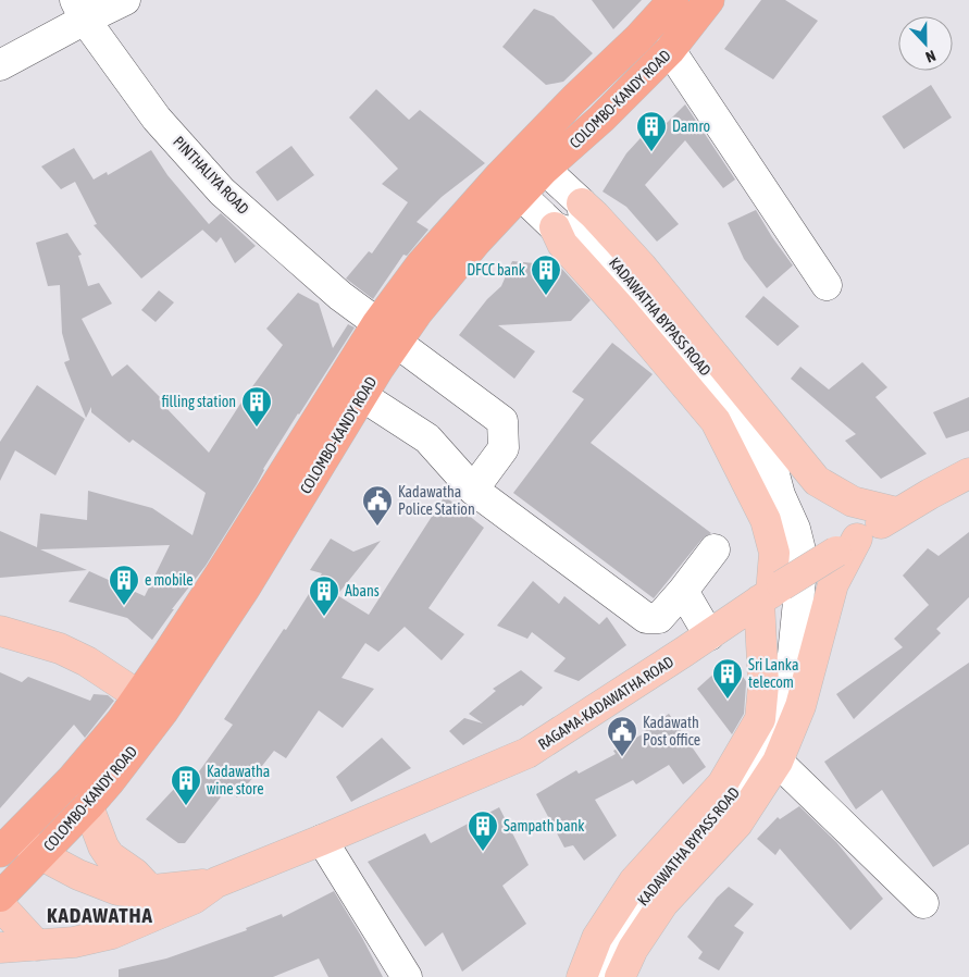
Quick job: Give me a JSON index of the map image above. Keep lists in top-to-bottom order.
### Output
{
  "streets": {
    "highway": ["COLOMBO-KANDY ROAD"],
    "main road": ["RAGAMA-KADAWATHA ROAD"],
    "street": ["PINTHALIYA ROAD", "KADAWATHA BYPASS ROAD"]
  },
  "crossings": [
    ["COLOMBO-KANDY ROAD", "PINTHALIYA ROAD"],
    ["COLOMBO-KANDY ROAD", "KADAWATHA BYPASS ROAD"]
  ],
  "districts": ["KADAWATHA"],
  "places": {
    "building": [
      "Damro",
      "DFCC bank",
      "filling station",
      "e mobile",
      "Abans",
      "Sri Lanka telecom",
      "Kadawatha wine store",
      "Sampath bank"
    ],
    "public building": ["Kadawatha Police Station", "Kadawath Post office"]
  },
  "north": "bottom"
}
